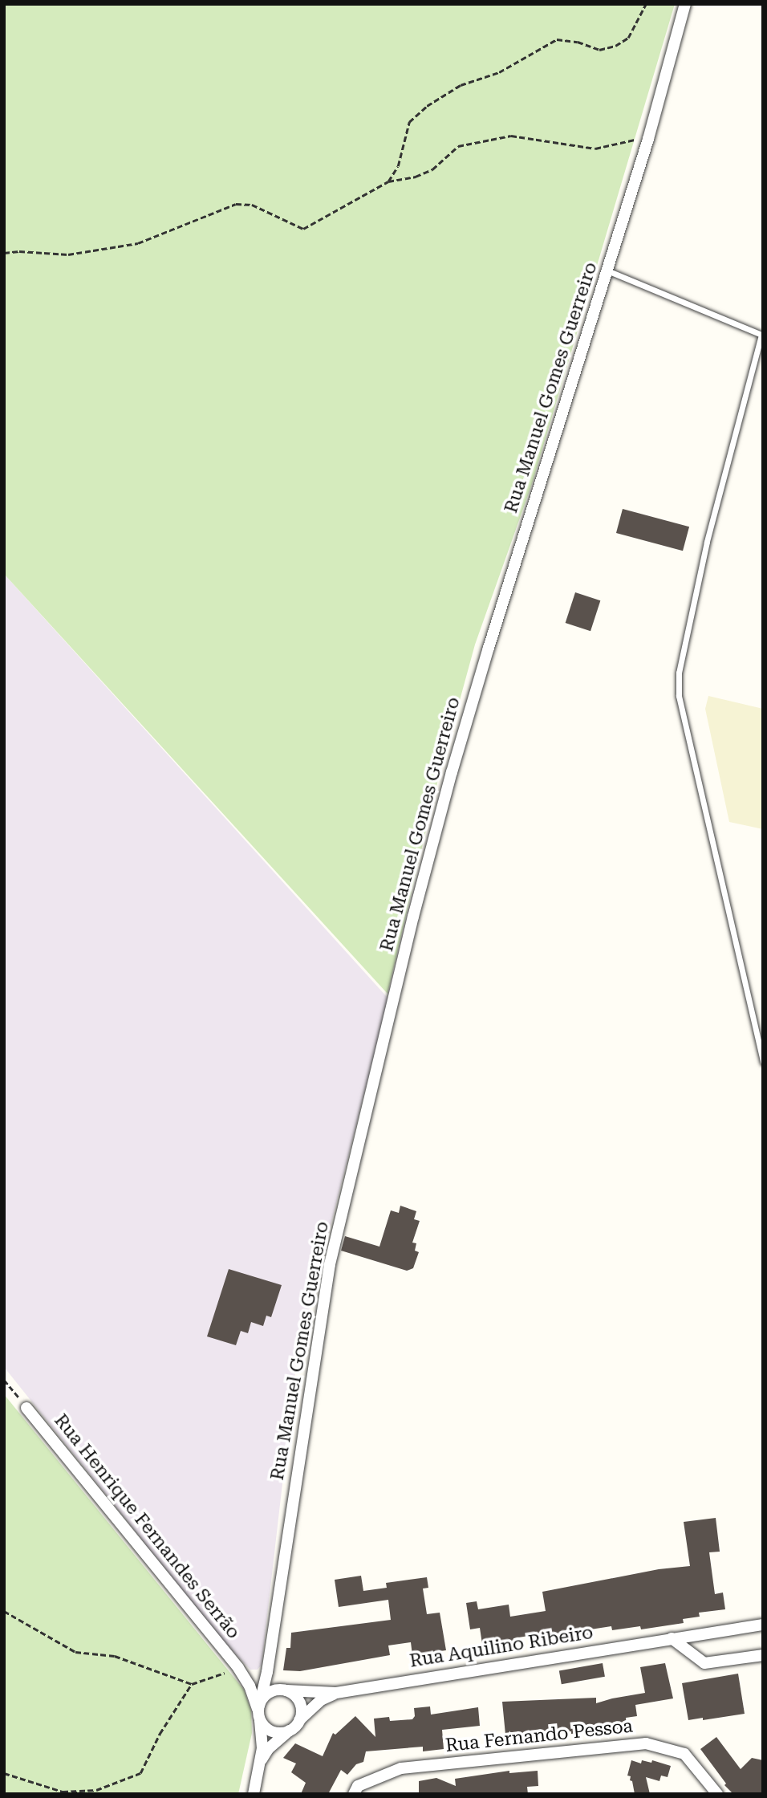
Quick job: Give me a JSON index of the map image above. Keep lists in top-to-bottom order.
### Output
{
  "streets": {
    "street": [
      "Rua Manuel Gomes Guerreiro",
      "Rua Henrique Fernandes Serrão",
      "Rua Aquilino Ribeiro",
      "Rua Fernando Pessoa"
    ]
  }
}
